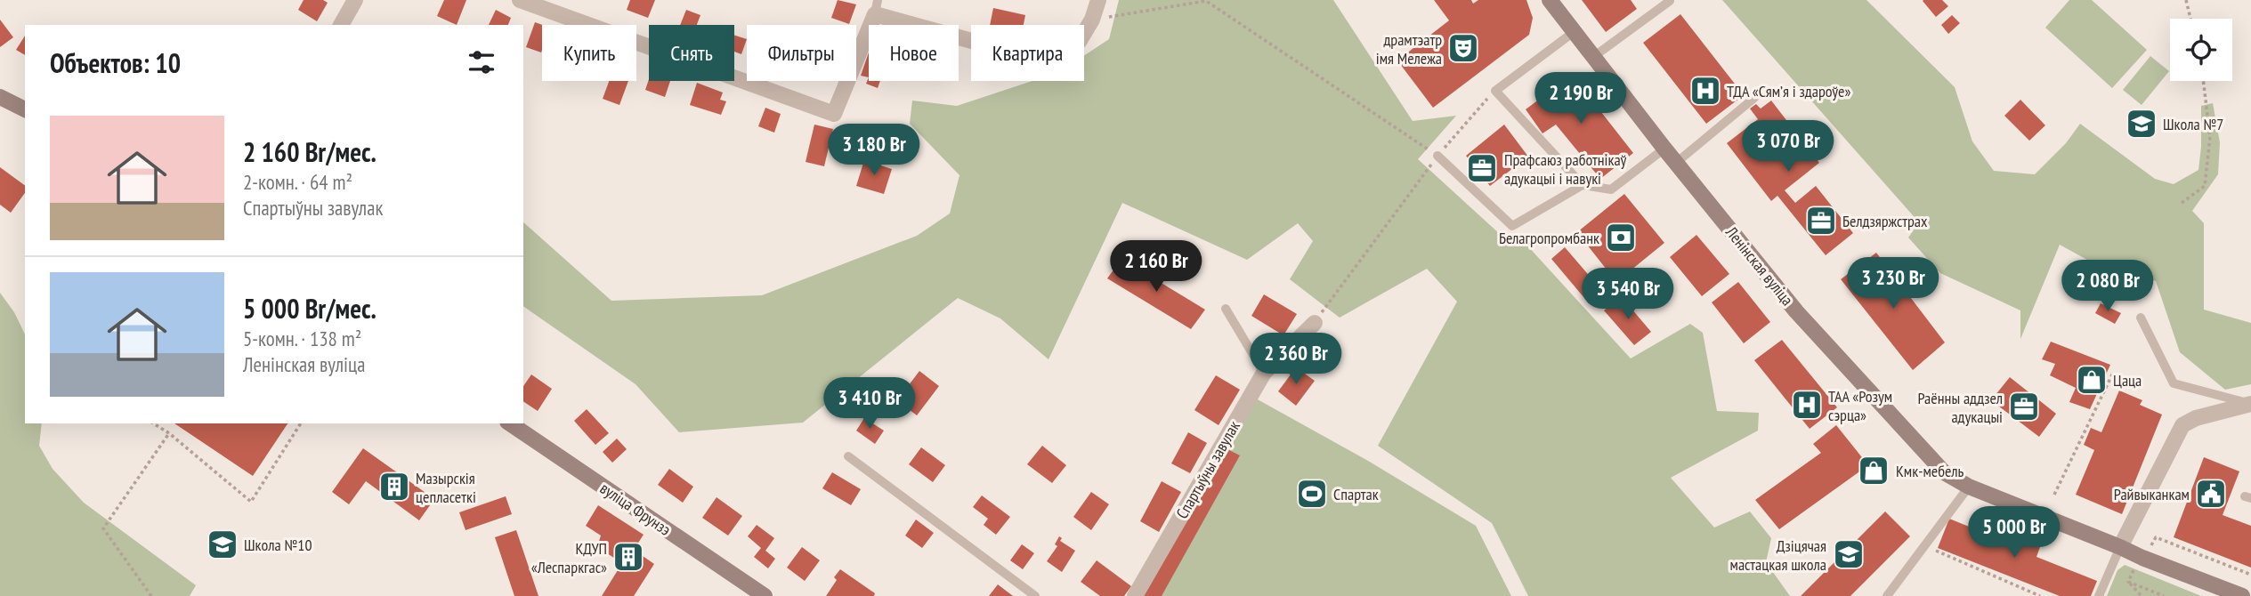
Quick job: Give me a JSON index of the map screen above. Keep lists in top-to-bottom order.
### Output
{
  "streets": {
    "main road": ["Ленінская вуліца", "вуліца Фрунзэ"],
    "street": ["Спартыўны завулак"]
  },
  "places": {
    "theatre": ["драмтэатр імя Мележа"],
    "hospital": ["ТДА «Сямʼя і здароўе»", "ТАА «Розум сэрца»"],
    "school or university": ["Школа №7", "Школа №10", "Дзіцячая мастацкая школа"],
    "office": ["Прафсаюз работнікаў адукацыі і навукі", "Белдзяржстрах", "Раённы аддзел адукацыі"],
    "bank": ["Белагропромбанк"],
    "shop": ["Цаца", "Кмк-мебель"],
    "building": ["Мазырскія цепласеткі", "КДУП «Леспаркгас»"],
    "sports": ["Спартак"],
    "public building": ["Райвыканкам"]
  },
  "page": {
    "chip": [
      "Купить",
      "Снять",
      "Фильтры",
      "Новое",
      "Квартира"
    ],
    "heading": "Объектов: 10",
    "price": [
      "2 190 Br",
      "3 070 Br",
      "3 180 Br",
      "2 160 Br",
      "3 230 Br",
      "2 080 Br",
      "3 540 Br",
      "2 360 Br",
      "3 410 Br",
      "5 000 Br"
    ],
    "list": [
      {
        "name": "2 160 Br/мес.",
        "note": "2-комн. · 64 m² · Спартыўны завулак"
      },
      {
        "name": "5 000 Br/мес.",
        "note": "5-комн. · 138 m² · Ленінская вуліца"
      }
    ]
  }
}
